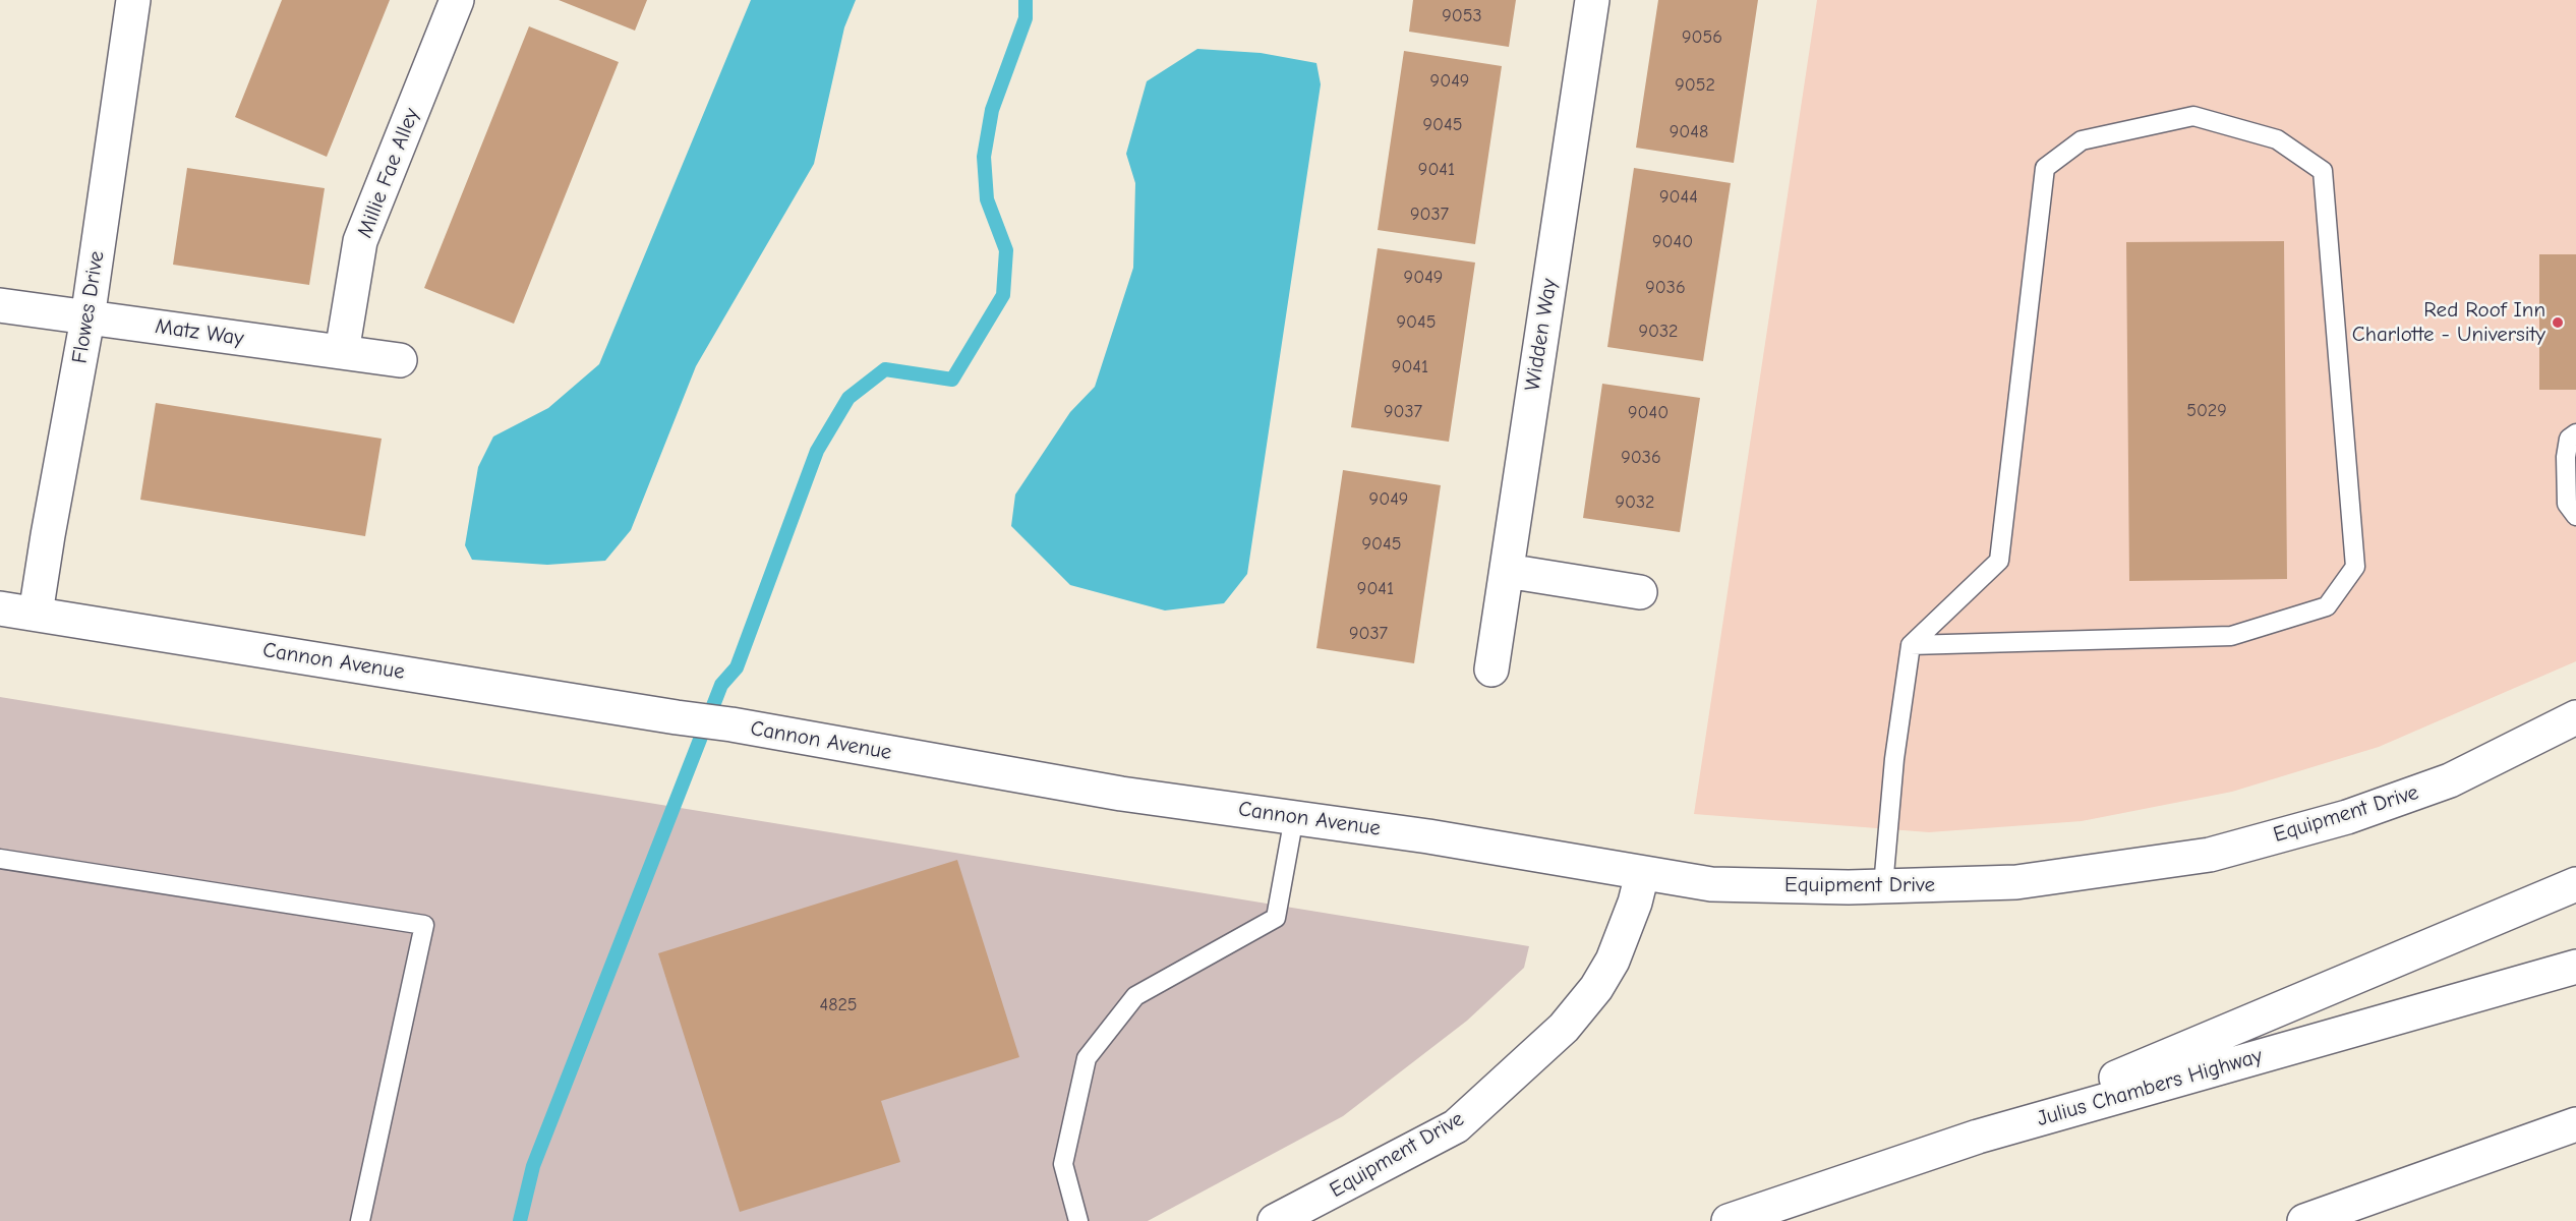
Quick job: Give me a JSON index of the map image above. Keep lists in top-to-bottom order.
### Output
{
  "streets": {
    "main road": [
      "Millie Fae Alley",
      "Flowes Drive",
      "Matz Way",
      "Widden Way",
      "Cannon Avenue",
      "Equipment Drive",
      "Julius Chambers Highway"
    ]
  },
  "crossings": [
    ["Millie Fae Alley", "Matz Way"],
    ["Flowes Drive", "Matz Way"],
    ["Flowes Drive", "Cannon Avenue"],
    ["Cannon Avenue", "Equipment Drive"]
  ],
  "places": ["Red Roof Inn Charlotte - University"],
  "house_numbers": [
    "9053",
    "9056",
    "9049",
    "9052",
    "9045",
    "9048",
    "9041",
    "9044",
    "9037",
    "9040",
    "9049",
    "9036",
    "9045",
    "9032",
    "9041",
    "5029",
    "9037",
    "9040",
    "9036",
    "9049",
    "9032",
    "9045",
    "9041",
    "9037",
    "4825"
  ]
}
